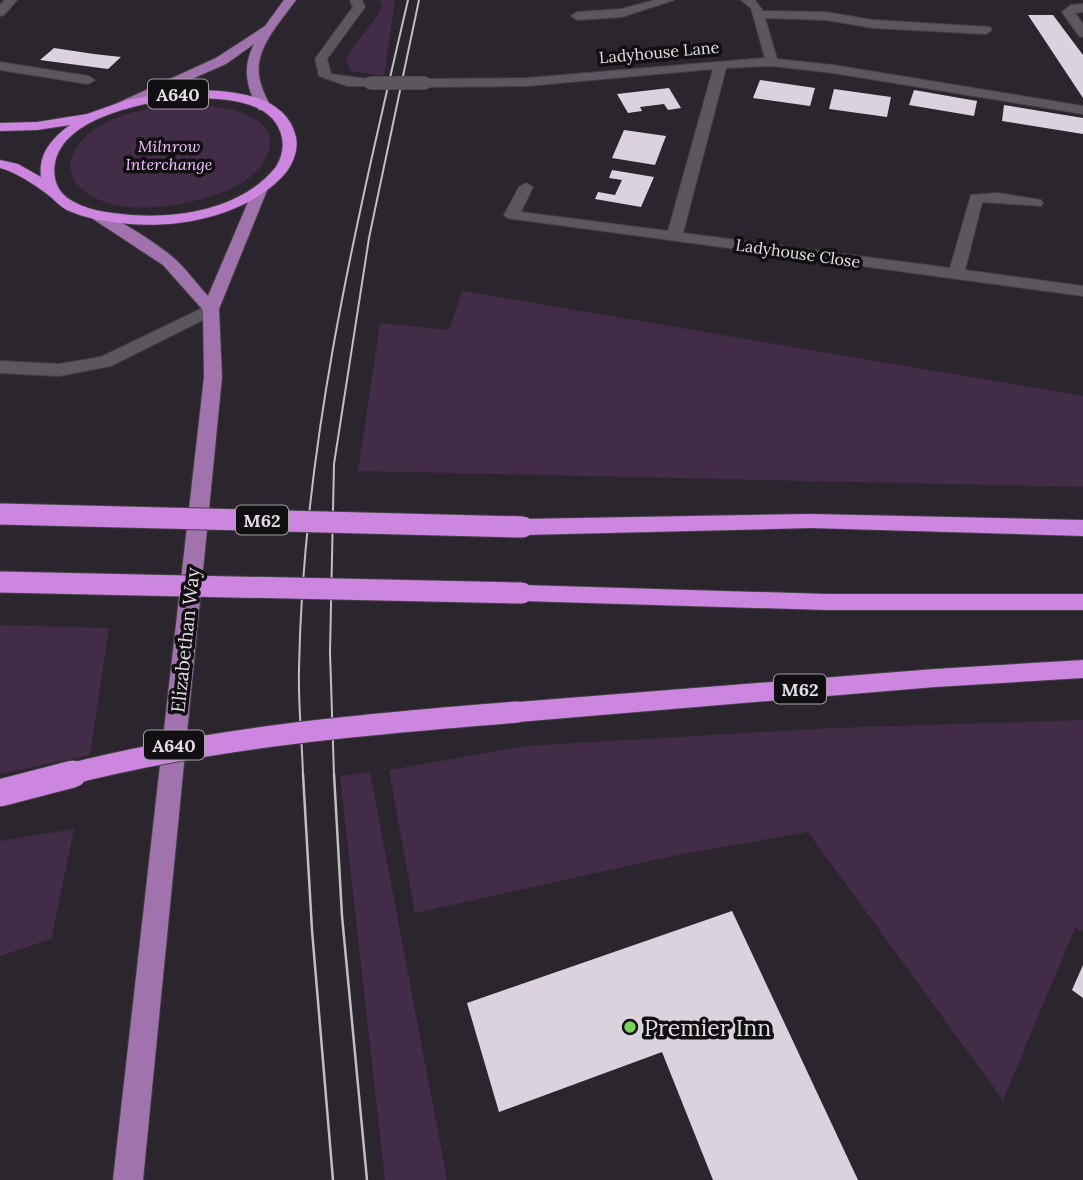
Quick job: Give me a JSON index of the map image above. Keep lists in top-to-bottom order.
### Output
{
  "streets": {
    "highway": ["A640", "M62"],
    "main road": ["Elizabethan Way"],
    "street": ["Ladyhouse Lane", "Ladyhouse Close"]
  },
  "crossings": [
    ["A640", "Elizabethan Way"]
  ],
  "parks": ["Milnrow Interchange"],
  "places": ["Premier Inn"]
}
